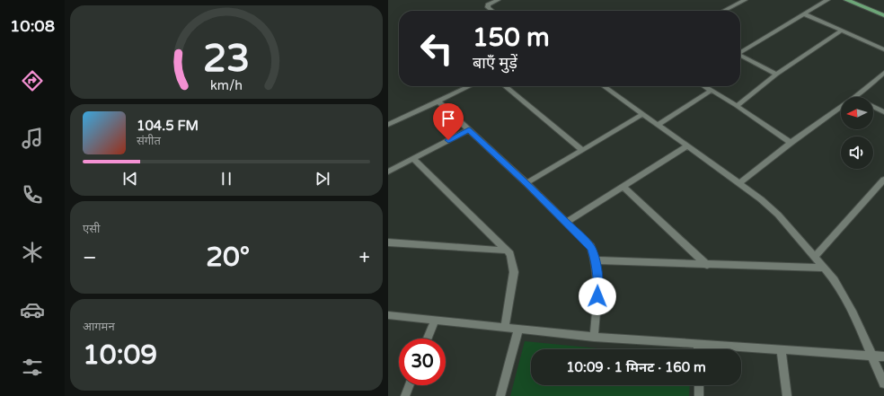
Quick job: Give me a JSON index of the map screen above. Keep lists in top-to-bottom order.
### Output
{
  "north": "left",
  "page": {
    "tabs": "10:08",
    "turn": ["150 m", "बाएँ मुड़ें"],
    "song": ["104.5 FM", "संगीत"],
    "tile": [
      "एसी",
      ["आगमन", "10:09"]
    ],
    "heat": ["−", "20°", "+"],
    "limit": "30",
    "trip": "10:09 · 1 मिनट · 160 m",
    "gauge": ["23", "km/h"]
  }
}
